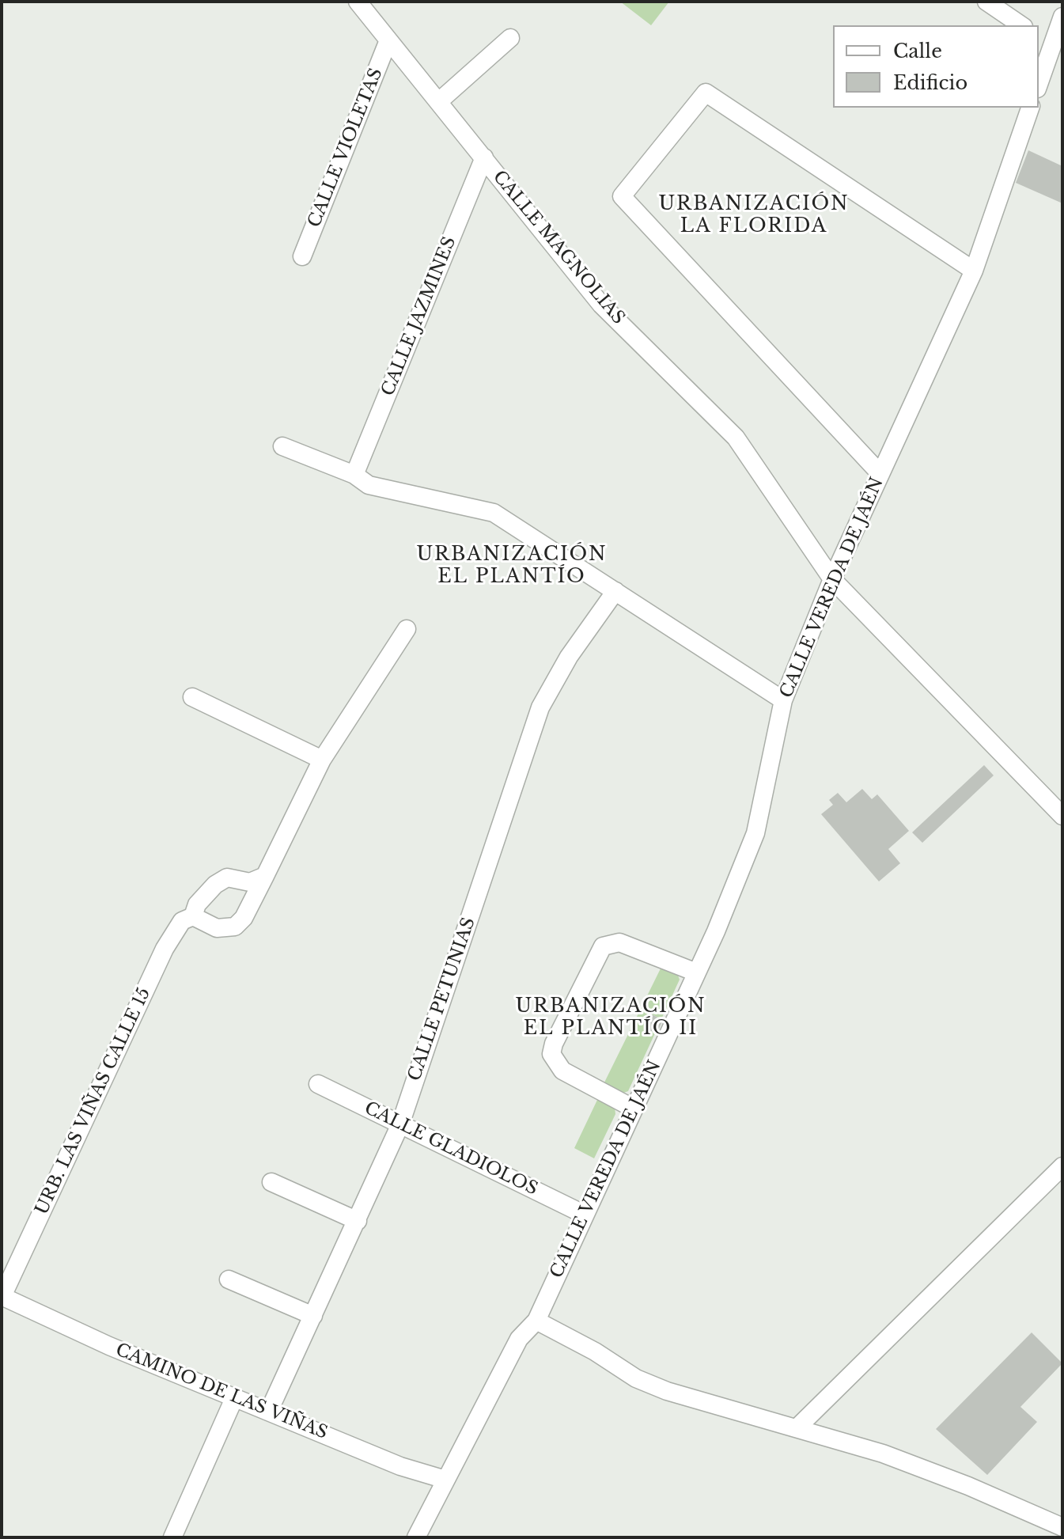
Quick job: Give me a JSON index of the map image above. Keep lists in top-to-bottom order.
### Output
{
  "streets": {
    "street": [
      "CALLE VIOLETAS",
      "CALLE MAGNOLIAS",
      "CALLE JAZMINES",
      "CALLE VEREDA DE JAÉN",
      "CALLE PETUNIAS",
      "URB. LAS VIÑAS CALLE 15",
      "CALLE GLADIOLOS",
      "CAMINO DE LAS VIÑAS"
    ]
  },
  "crossings": [
    ["CALLE VIOLETAS", "CALLE MAGNOLIAS"],
    ["CALLE MAGNOLIAS", "CALLE JAZMINES"],
    ["CALLE MAGNOLIAS", "CALLE VEREDA DE JAÉN"],
    ["CALLE VEREDA DE JAÉN", "CALLE GLADIOLOS"],
    ["CALLE VEREDA DE JAÉN", "CAMINO DE LAS VIÑAS"],
    ["CALLE PETUNIAS", "CALLE GLADIOLOS"],
    ["CALLE PETUNIAS", "CAMINO DE LAS VIÑAS"],
    ["URB. LAS VIÑAS CALLE 15", "CAMINO DE LAS VIÑAS"]
  ],
  "districts": ["URBANIZACIÓN LA FLORIDA", "URBANIZACIÓN EL PLANTÍO", "URBANIZACIÓN EL PLANTÍO II"],
  "legend": ["Calle", "Edificio"]
}
